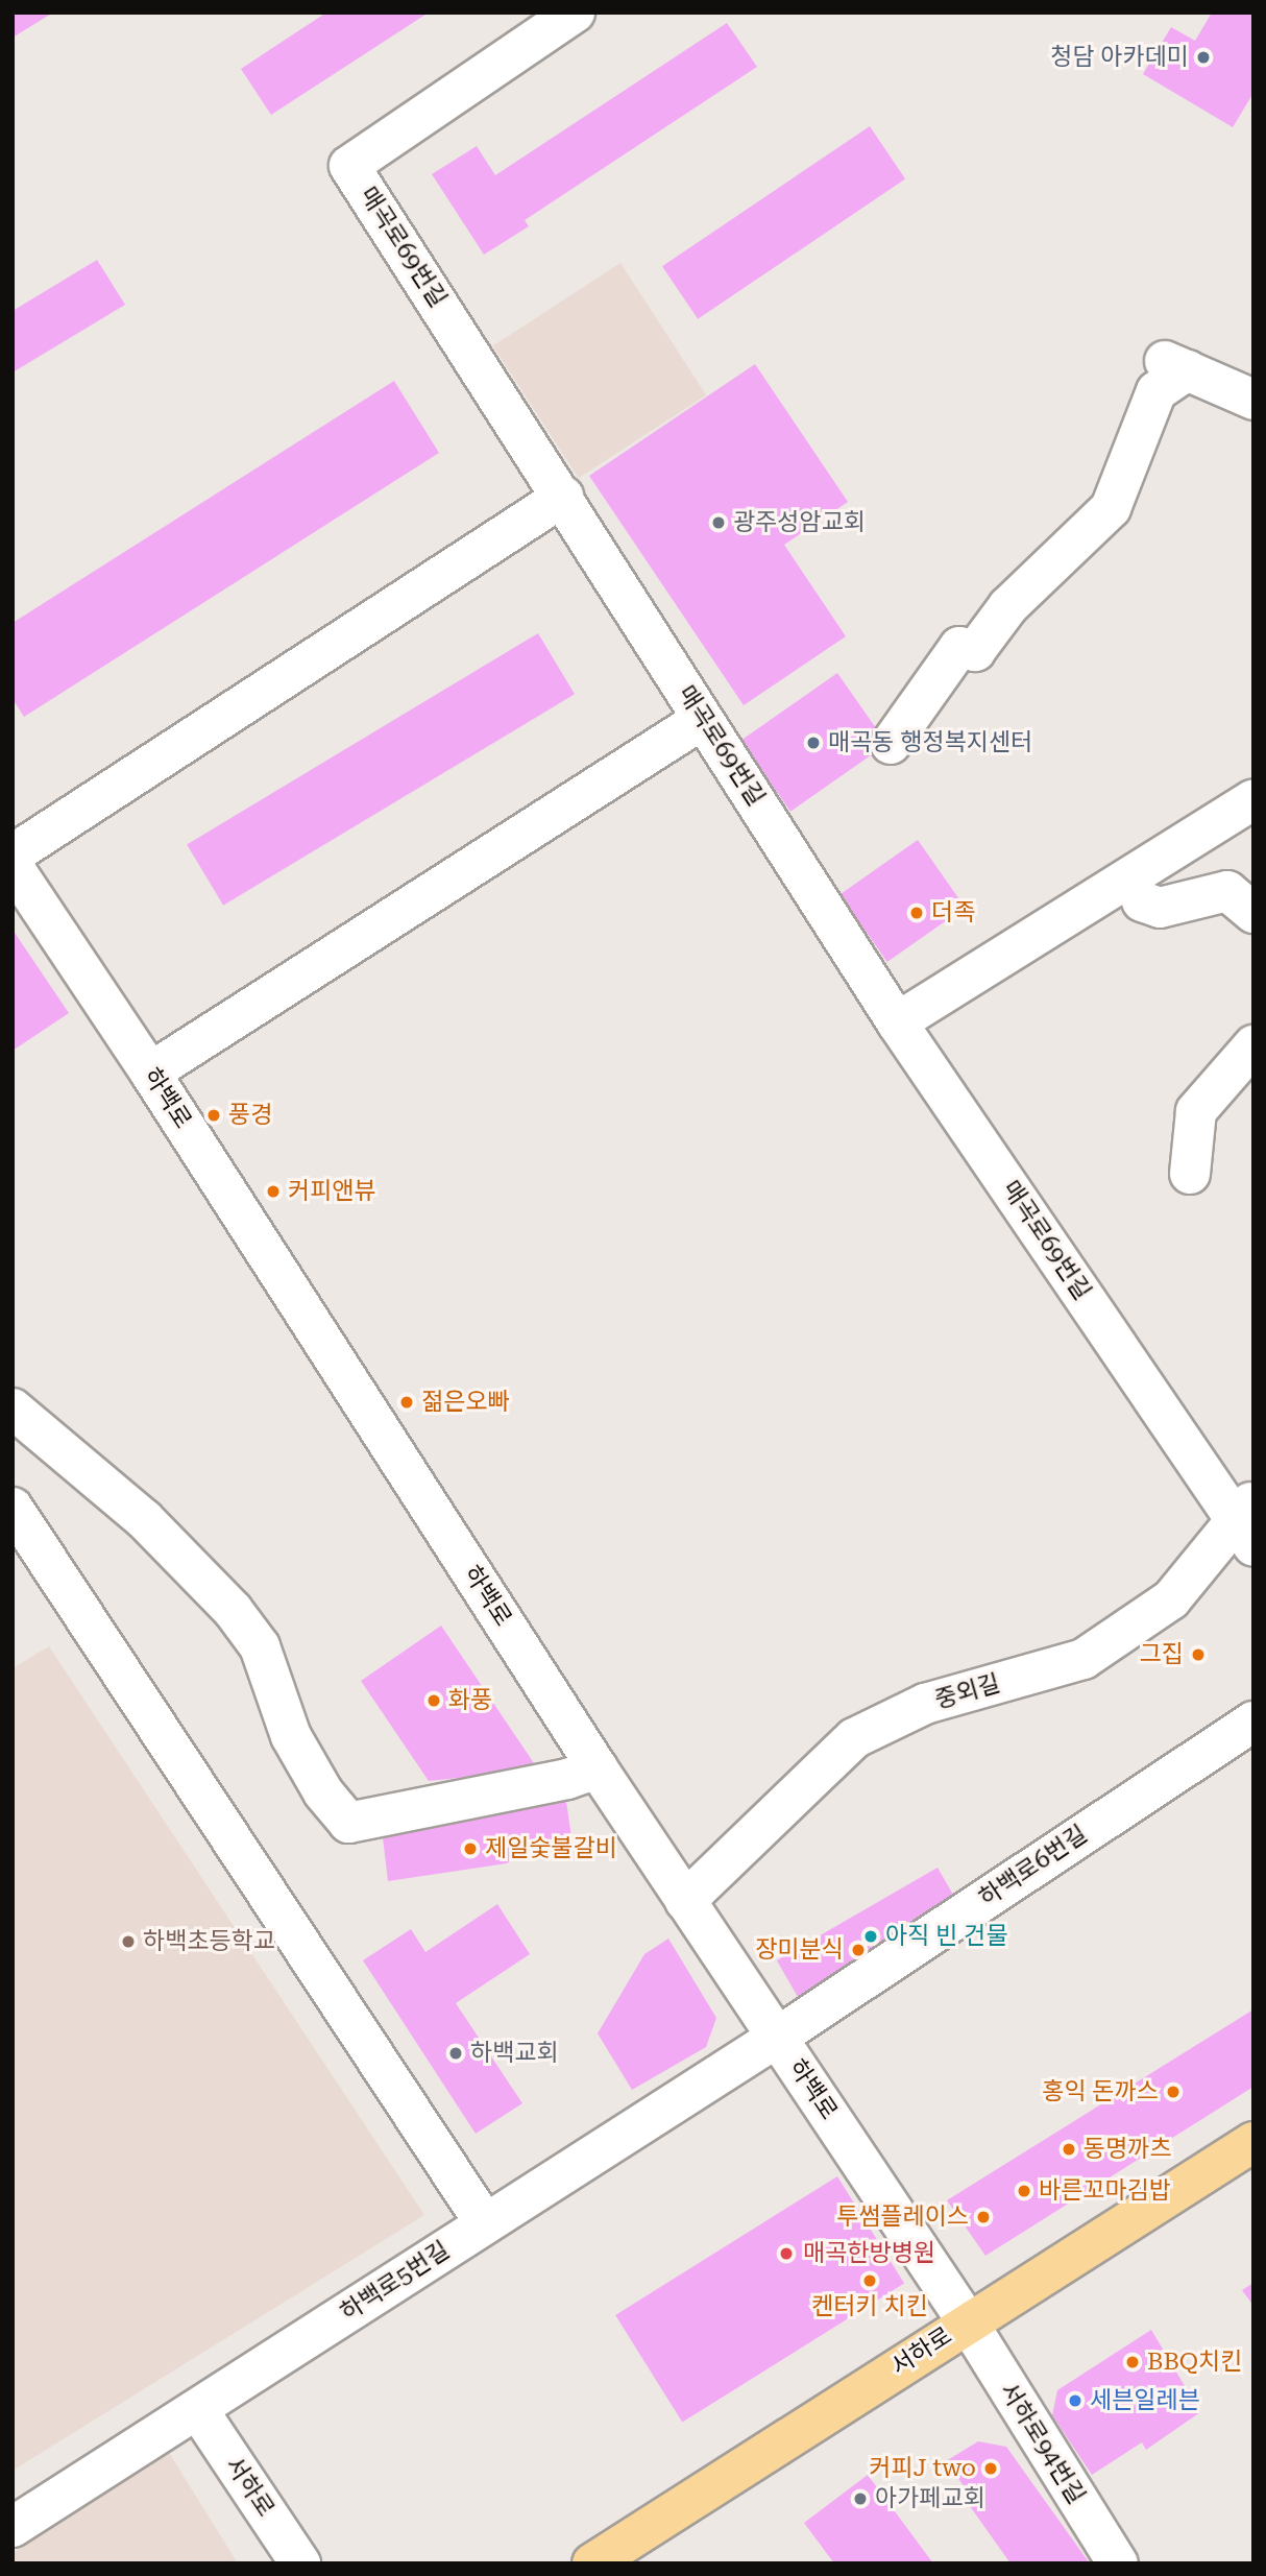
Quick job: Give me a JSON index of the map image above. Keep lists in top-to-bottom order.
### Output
{
  "streets": {
    "main road": ["서하로"],
    "street": [
      "매곡로69번길",
      "하백로",
      "중외길",
      "하백로6번길",
      "하백로5번길",
      "서하로94번길"
    ]
  },
  "crossings": [
    ["매곡로69번길", "중외길"],
    ["하백로", "중외길"],
    ["하백로", "하백로6번길"],
    ["하백로", "하백로5번길"],
    ["하백로", "서하로"],
    ["하백로", "서하로94번길"],
    ["하백로6번길", "하백로5번길"],
    ["하백로5번길", "서하로"],
    ["서하로", "서하로94번길"]
  ],
  "places": [
    "청담 아카데미",
    "광주성암교회",
    "매곡동 행정복지센터",
    "더족",
    "풍경",
    "커피앤뷰",
    "젊은오빠",
    "그집",
    "화풍",
    "제일숯불갈비",
    "아직 빈 건물",
    "하백초등학교",
    "장미분식",
    "하백교회",
    "홍익 돈까스",
    "동명까츠",
    "바른꼬마김밥",
    "투썸플레이스",
    "매곡한방병원",
    "켄터키 치킨",
    "BBQ치킨",
    "세븐일레븐",
    "커피J two",
    "아가페교회"
  ]
}
